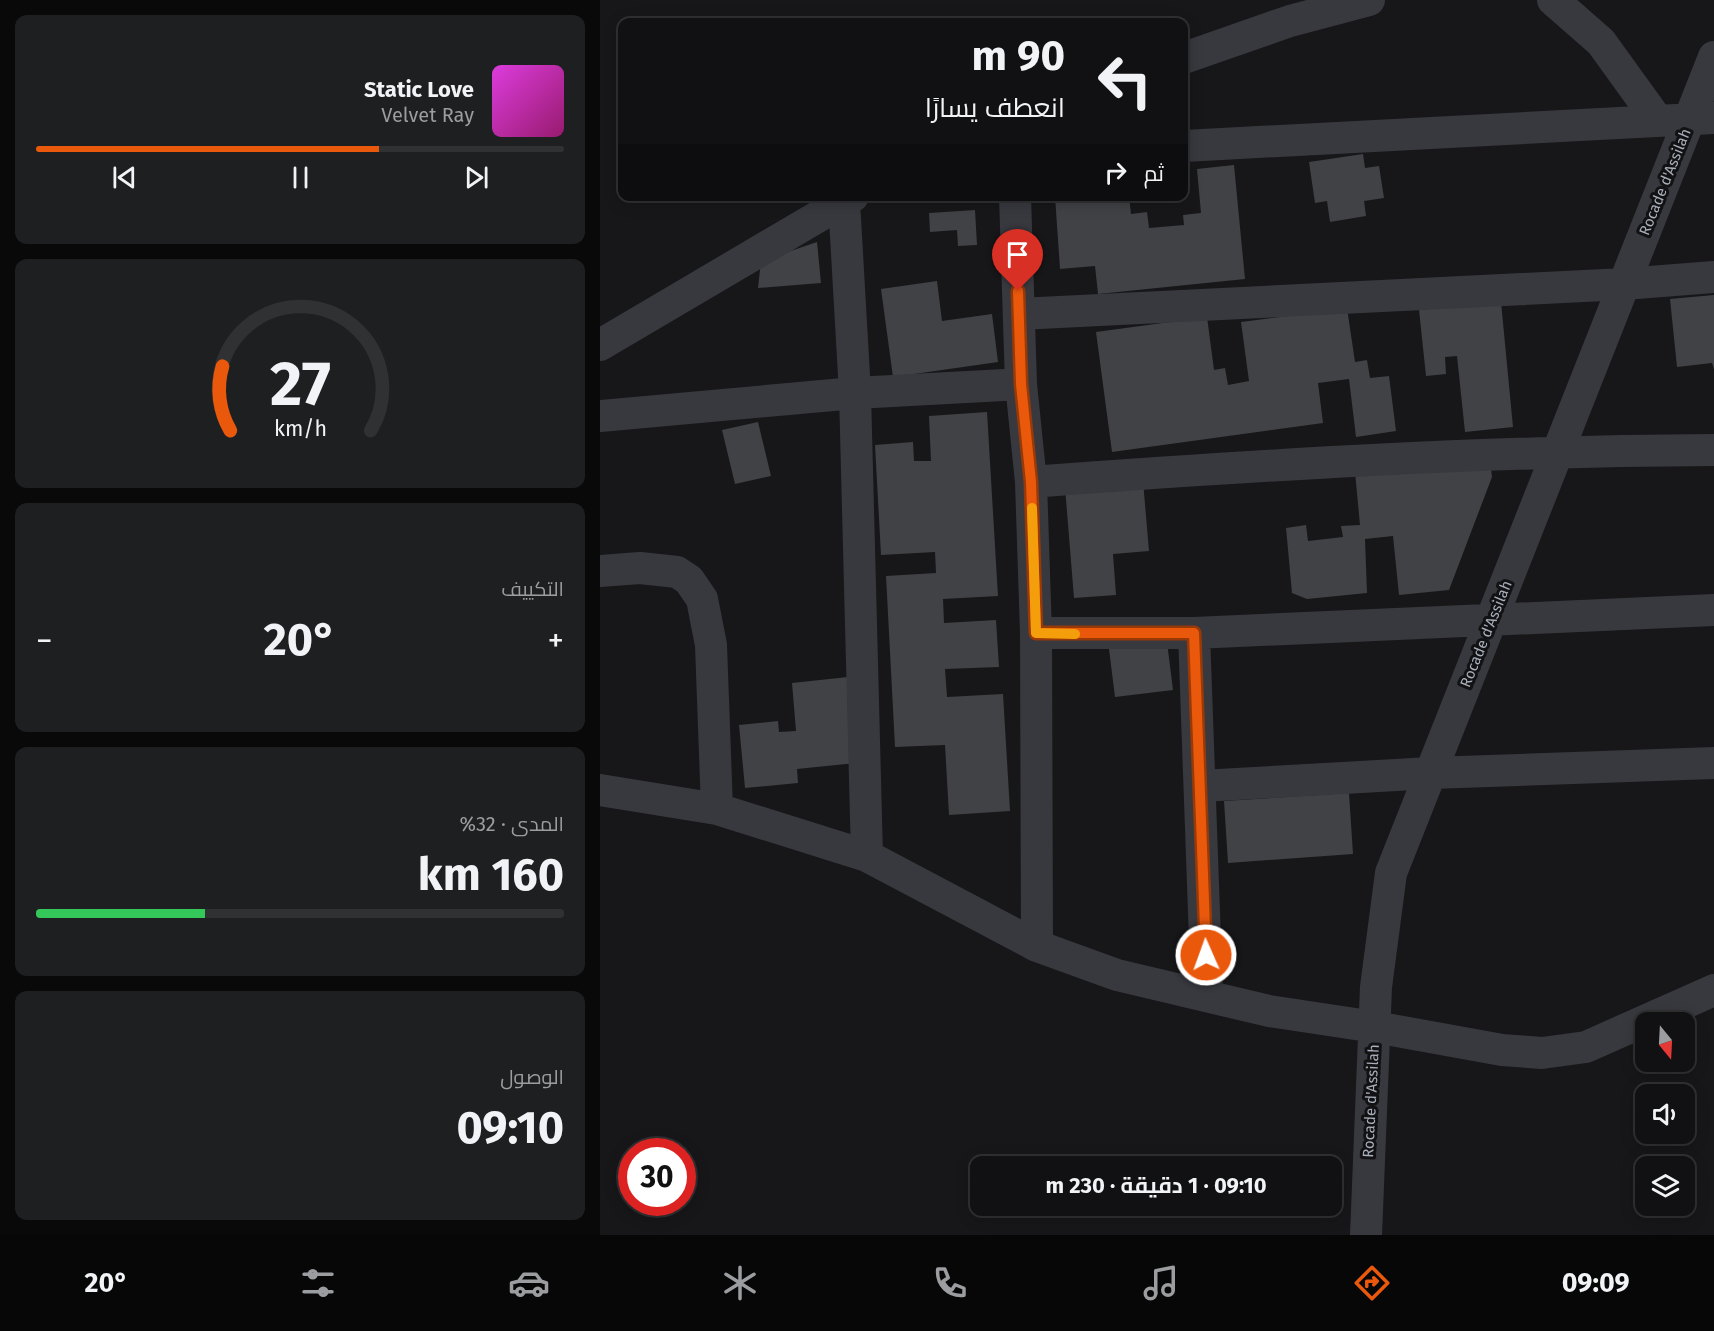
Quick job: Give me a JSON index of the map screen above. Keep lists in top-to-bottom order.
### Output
{
  "streets": {
    "street": ["Rocade d'Assilah"]
  },
  "north": "bottom",
  "page": {
    "turn": ["90 m", "انعطف يسارًا"],
    "song": ["Static Love", "Velvet Ray"],
    "then": "ثم",
    "tile": [
      "التكييف",
      ["المدى · 32%", "160 km"],
      ["الوصول", "09:10"]
    ],
    "heat": ["−", "20°", "+"],
    "limit": "30",
    "trip": "09:10 · 1 دقيقة · 230 m",
    "tabs": ["09:09", "20°"],
    "gauge": ["27", "km/h"]
  }
}
